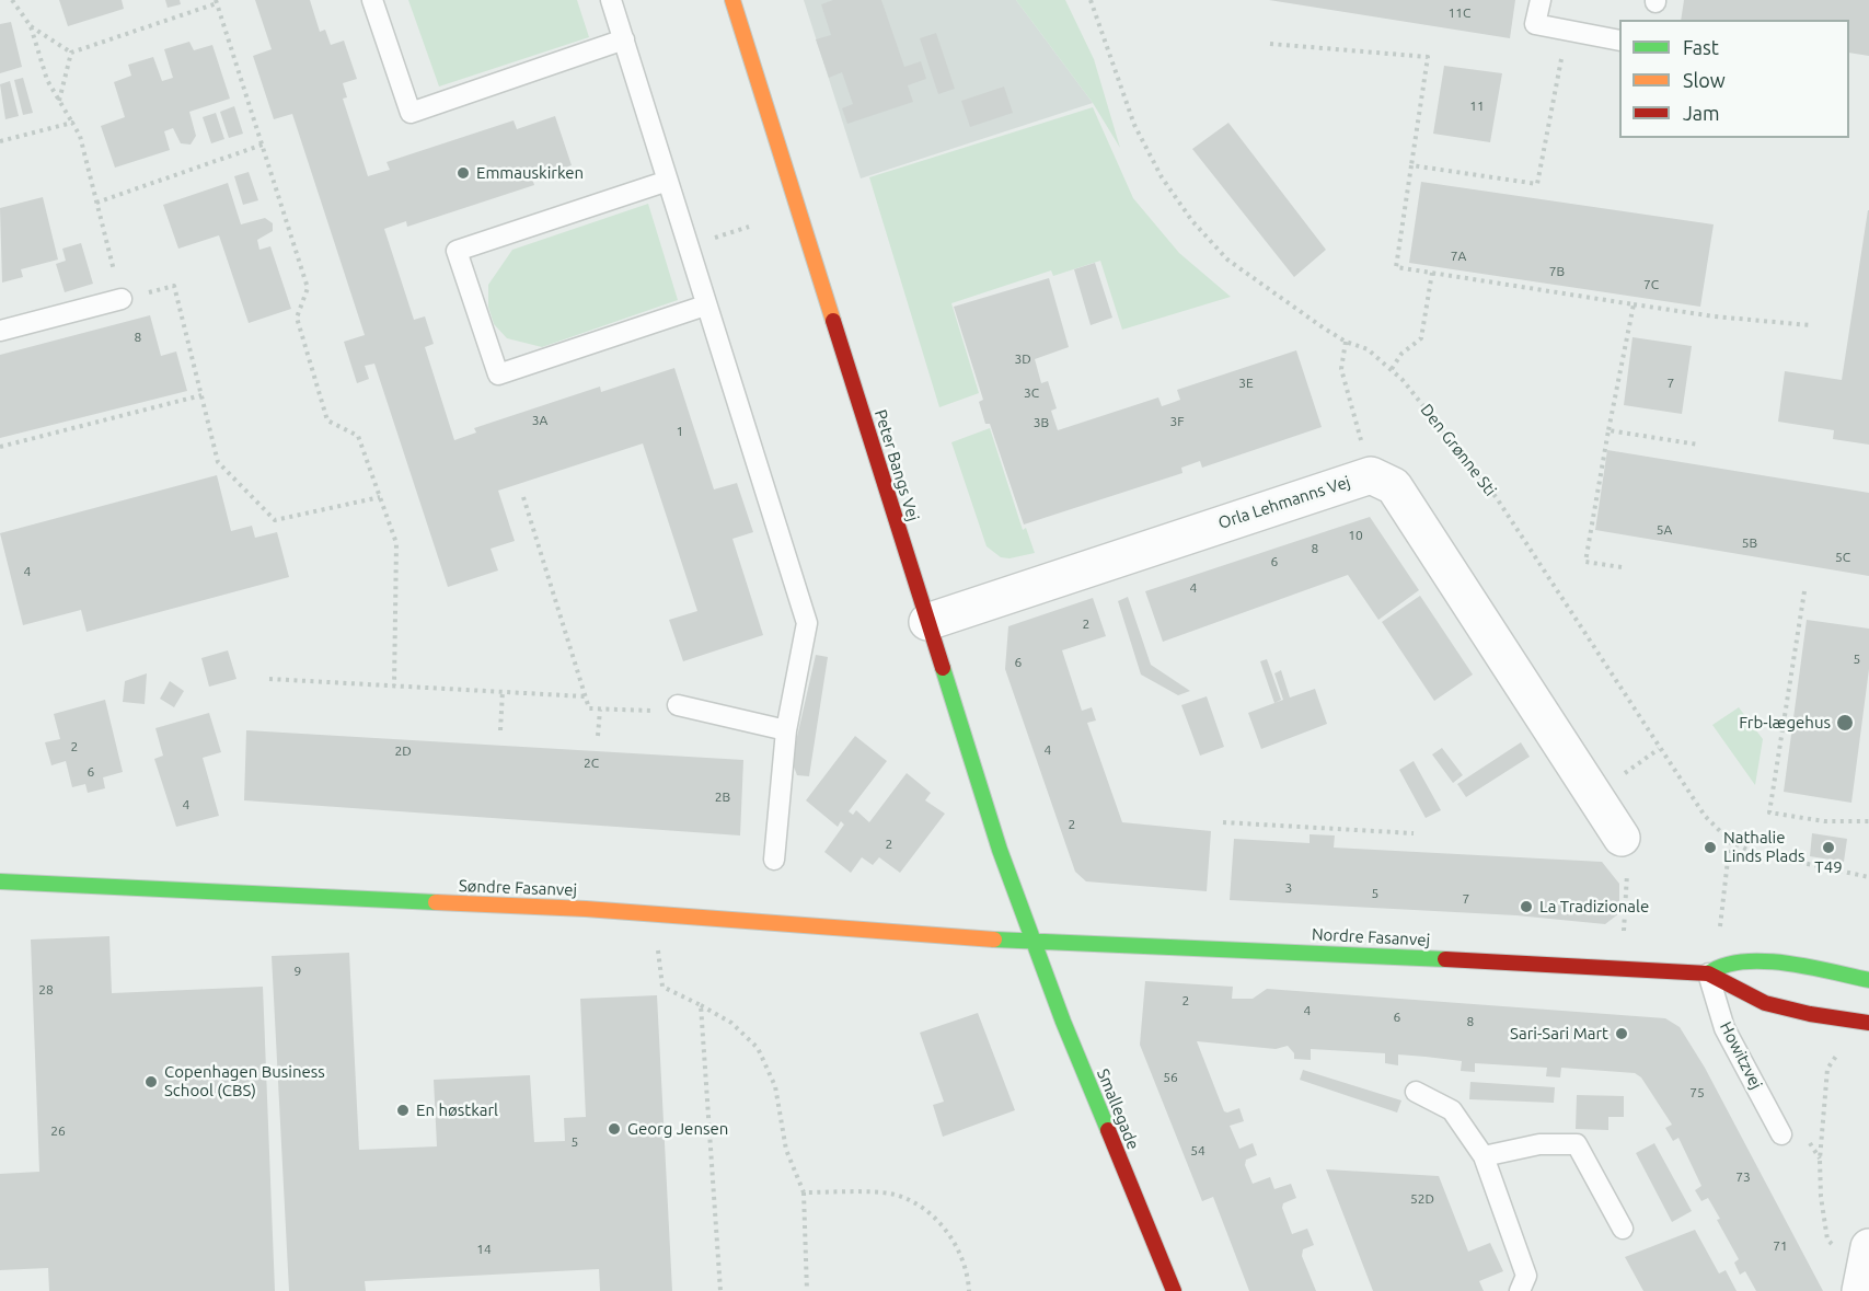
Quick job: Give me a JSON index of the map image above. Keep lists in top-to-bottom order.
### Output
{
  "streets": {
    "street": [
      "Peter Bangs Vej",
      "Orla Lehmanns Vej",
      "Søndre Fasanvej",
      "Nordre Fasanvej",
      "Smallegade"
    ],
    "lane": ["Howitzvej"],
    "path": ["Den Grønne Sti"]
  },
  "crossings": [
    ["Peter Bangs Vej", "Orla Lehmanns Vej"],
    ["Peter Bangs Vej", "Søndre Fasanvej"],
    ["Peter Bangs Vej", "Nordre Fasanvej"],
    ["Peter Bangs Vej", "Smallegade"],
    ["Søndre Fasanvej", "Nordre Fasanvej"],
    ["Søndre Fasanvej", "Smallegade"],
    ["Nordre Fasanvej", "Howitzvej"],
    ["Nordre Fasanvej", "Smallegade"]
  ],
  "places": [
    "Emmauskirken",
    "Frb-lægehus",
    "Nathalie Linds Plads",
    "T49",
    "La Tradizionale",
    "Sari-Sari Mart",
    "Copenhagen Business School (CBS)",
    "En høstkarl",
    "Georg Jensen"
  ],
  "house_numbers": [
    "11C",
    "11",
    "7A",
    "7B",
    "7C",
    "8",
    "3D",
    "3E",
    "7",
    "3C",
    "3A",
    "3F",
    "3B",
    "1",
    "5A",
    "10",
    "5B",
    "8",
    "5C",
    "6",
    "4",
    "4",
    "2",
    "5",
    "6",
    "2",
    "4",
    "2D",
    "2C",
    "6",
    "2B",
    "4",
    "2",
    "2",
    "3",
    "5",
    "7",
    "9",
    "28",
    "2",
    "4",
    "6",
    "8",
    "56",
    "75",
    "26",
    "5",
    "54",
    "73",
    "52D",
    "71",
    "14"
  ],
  "legend": ["Fast", "Slow", "Jam"]
}
